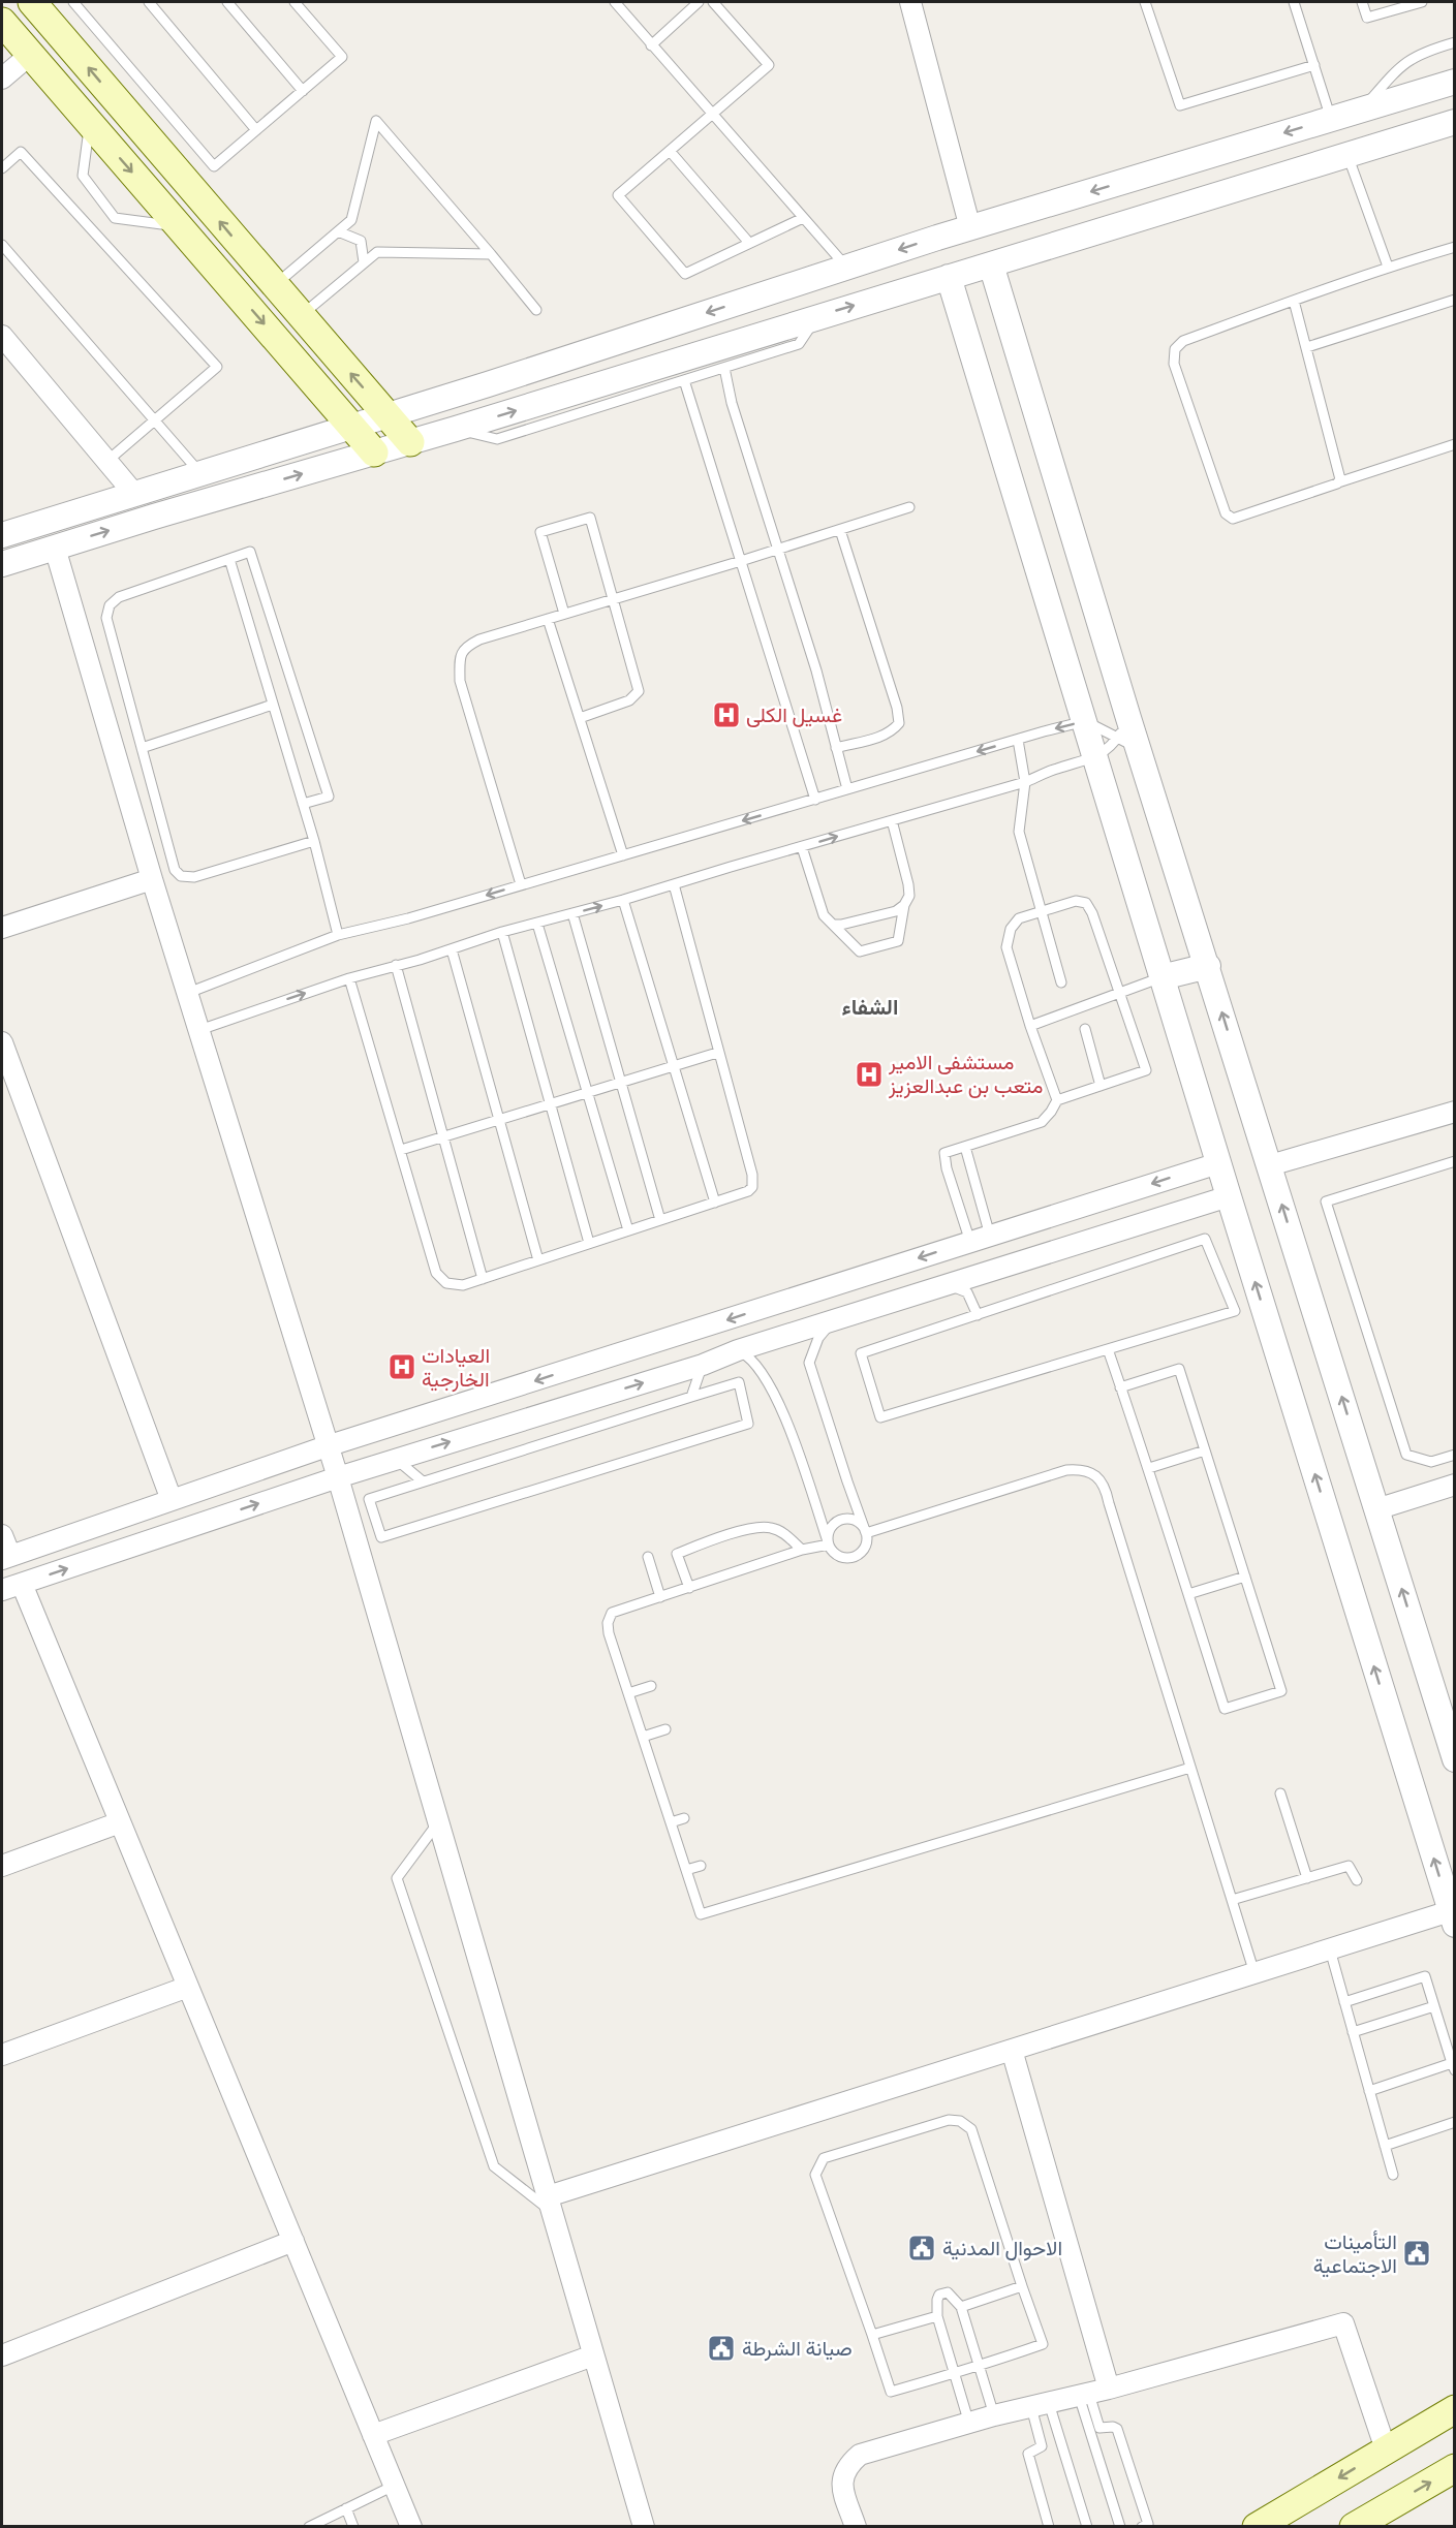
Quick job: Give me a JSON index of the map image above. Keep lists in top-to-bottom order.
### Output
{
  "districts": ["الشفاء"],
  "places": {
    "hospital": ["غسيل الكلى", "مستشفى الامير متعب بن عبدالعزيز", "العيادات الخارجية"],
    "public building": ["الاحوال المدنية", "التأمينات الاجتماعية", "صيانة الشرطة"]
  }
}
